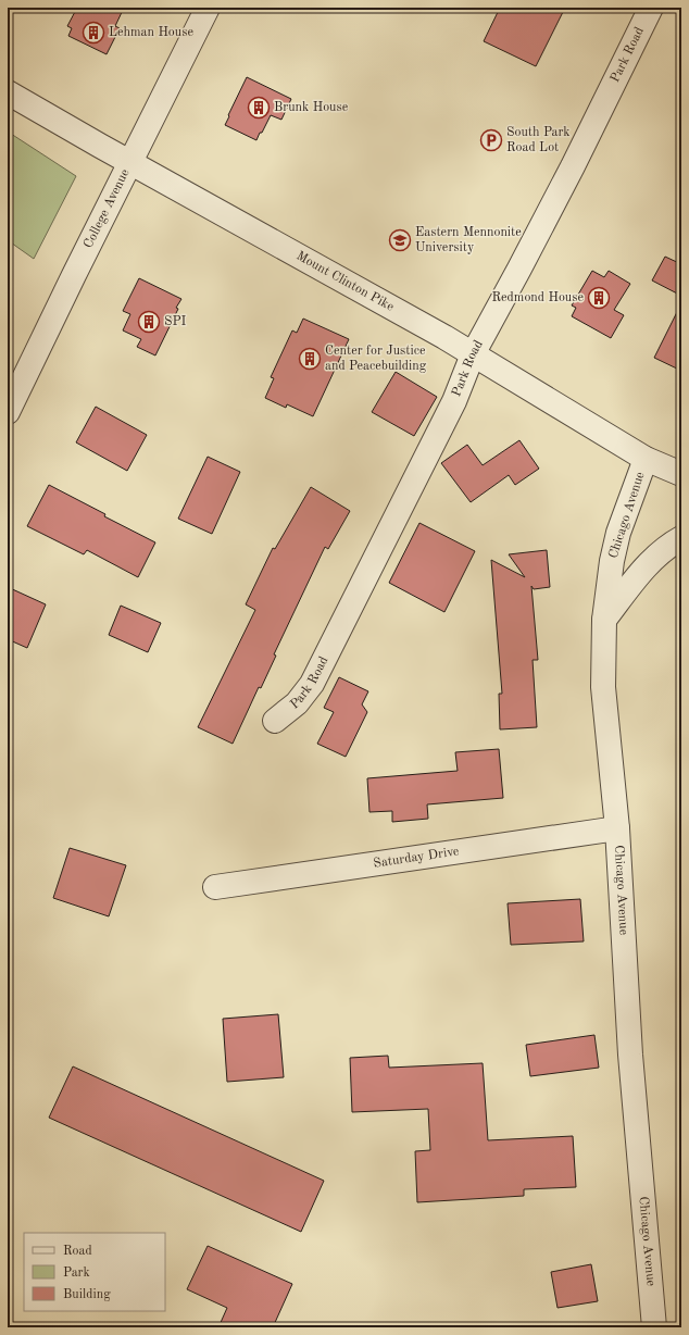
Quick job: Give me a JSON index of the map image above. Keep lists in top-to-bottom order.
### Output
{
  "streets": {
    "street": [
      "Park Road",
      "College Avenue",
      "Mount Clinton Pike",
      "Chicago Avenue",
      "Saturday Drive"
    ]
  },
  "crossings": [
    ["Park Road", "Mount Clinton Pike"],
    ["College Avenue", "Mount Clinton Pike"],
    ["Mount Clinton Pike", "Chicago Avenue"],
    ["Chicago Avenue", "Saturday Drive"]
  ],
  "places": {
    "building": [
      "Lehman House",
      "Brunk House",
      "Redmond House",
      "SPI",
      "Center for Justice and Peacebuilding"
    ],
    "parking": ["South Park Road Lot"],
    "school or university": ["Eastern Mennonite University"]
  },
  "legend": ["Road", "Park", "Building"]
}
